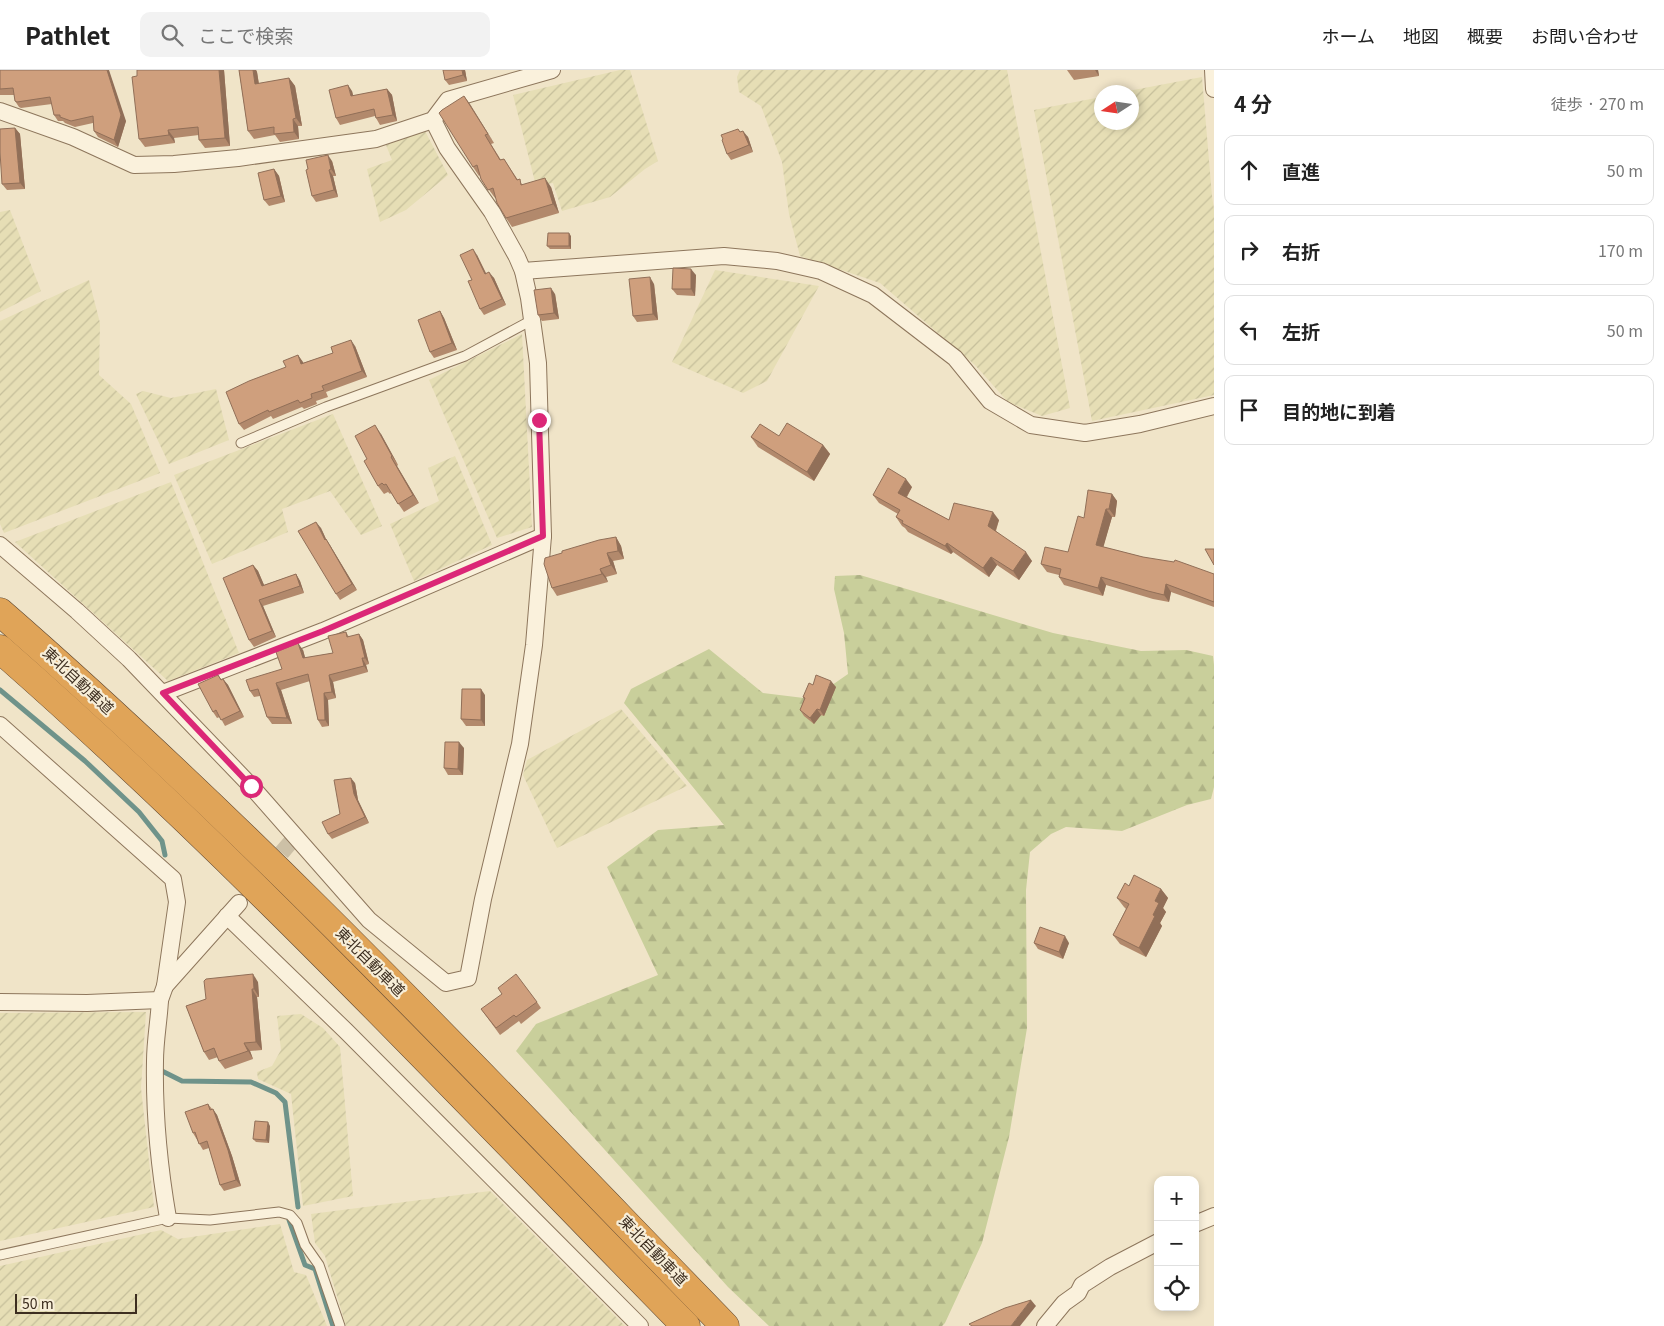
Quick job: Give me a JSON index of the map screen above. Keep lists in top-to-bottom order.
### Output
{
  "streets": {
    "highway": ["東北自動車道"]
  },
  "scale_bar": "50 m",
  "north": "left",
  "page": {
    "header": "Pathlet",
    "search": "ここで検索",
    "nav": [
      "ホーム",
      "地図",
      "概要",
      "お問い合わせ"
    ],
    "heading": ["4 分", "徒歩 · 270 m"],
    "list": [
      ["直進", "50 m"],
      ["右折", "170 m"],
      ["左折", "50 m"],
      "目的地に到着"
    ],
    "map_buttons": ["+", "−"],
    "scale": "50 m"
  }
}
